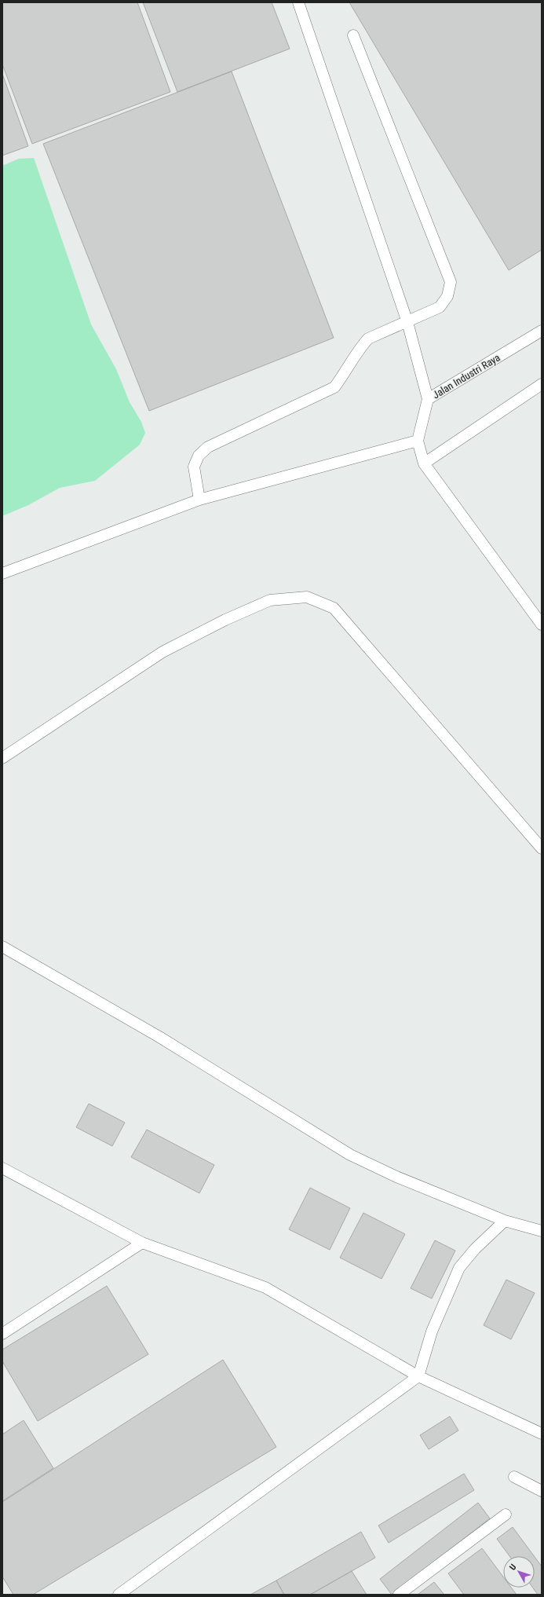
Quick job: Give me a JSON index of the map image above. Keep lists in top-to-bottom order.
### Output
{
  "streets": {
    "lane": ["Jalan Industri Raya"]
  },
  "north": "top left"
}
